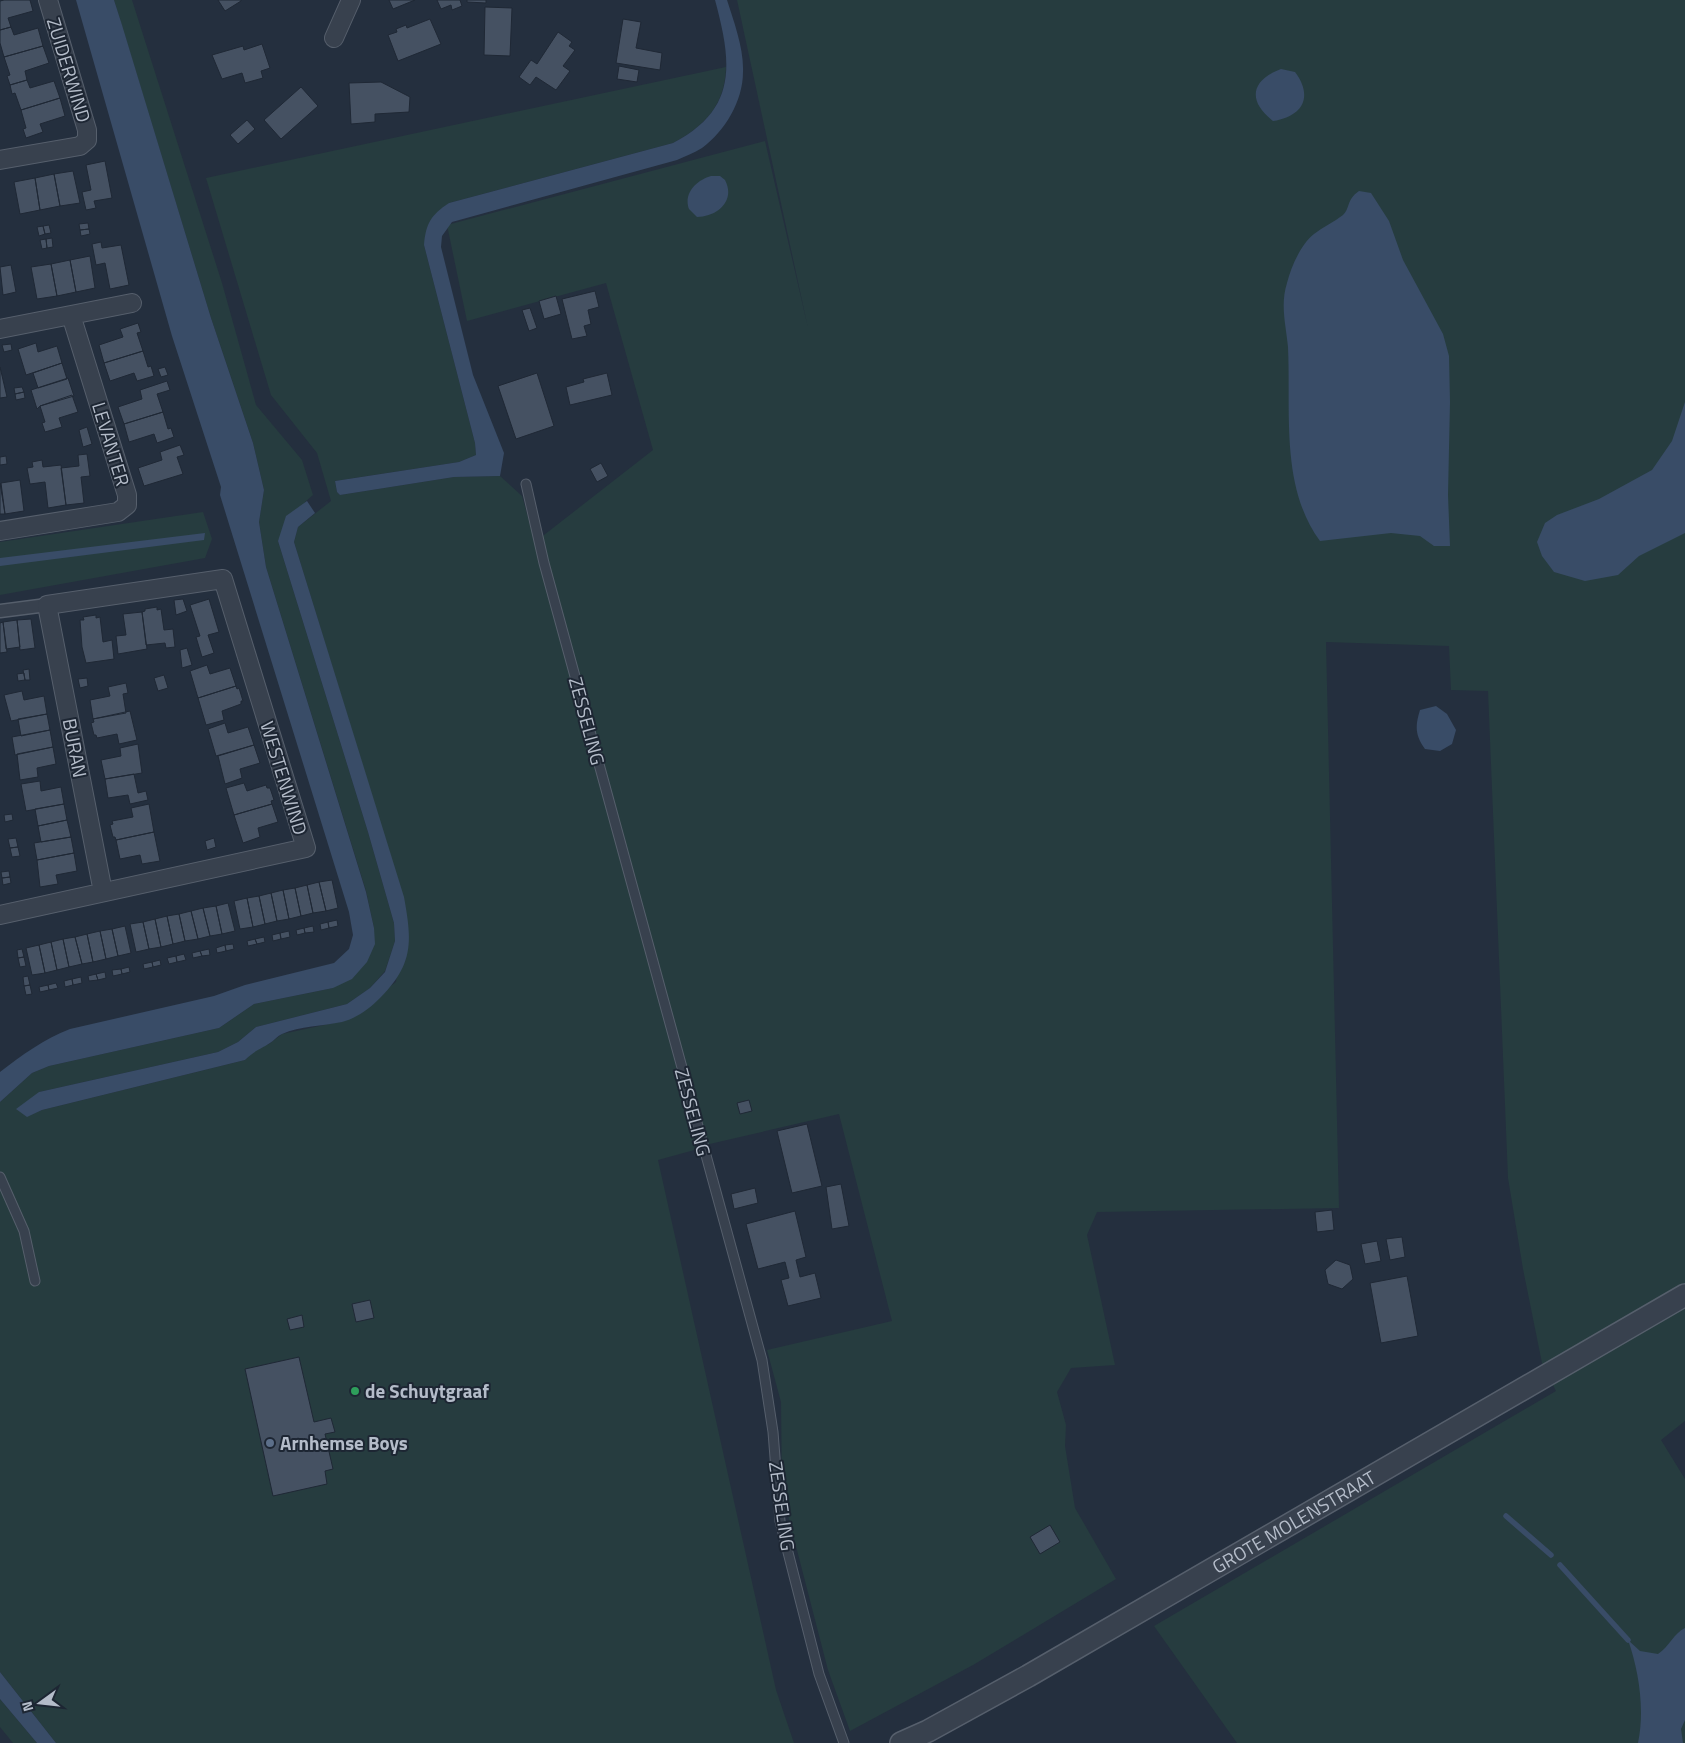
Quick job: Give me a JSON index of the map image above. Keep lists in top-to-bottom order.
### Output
{
  "streets": {
    "street": [
      "ZUIDERWIND",
      "LEVANTER",
      "BURAN",
      "WESTENWIND",
      "GROTE MOLENSTRAAT"
    ],
    "lane": ["ZESSELING"]
  },
  "crossings": [
    ["BURAN", "WESTENWIND"]
  ],
  "places": ["de Schuytgraaf", "Arnhemse Boys"],
  "north": "left"
}
